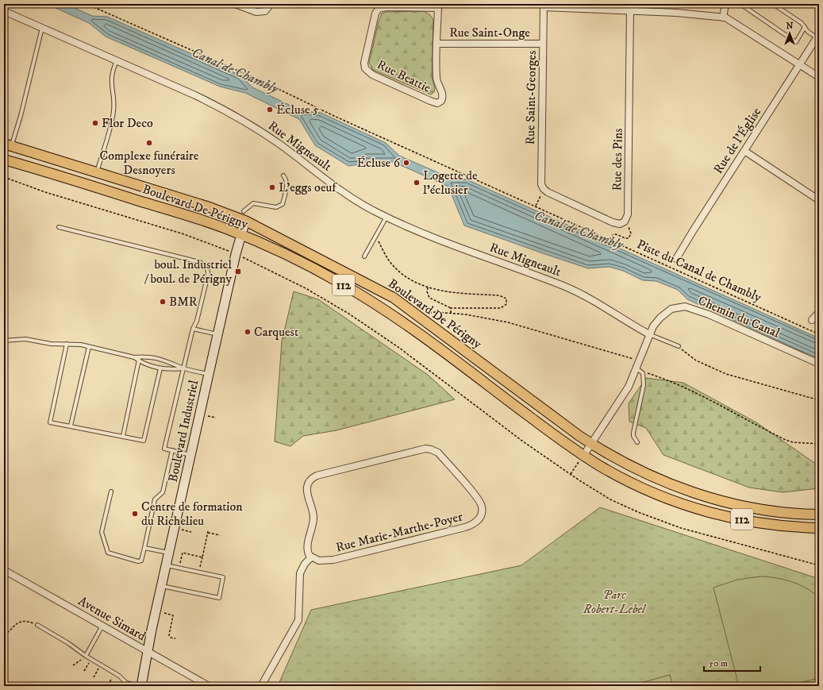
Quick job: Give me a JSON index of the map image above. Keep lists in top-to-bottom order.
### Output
{
  "streets": {
    "main road": ["Boulevard De Périgny", "112"],
    "street": [
      "Rue Saint-Onge",
      "Rue Beattie",
      "Rue Saint-Georges",
      "Rue de l'Église",
      "Rue Migneault",
      "Rue des Pins",
      "Chemin du Canal",
      "Boulevard Industriel",
      "Rue Marie-Marthe-Poyer",
      "Avenue Simard"
    ],
    "path": ["Piste du Canal de Chambly"]
  },
  "crossings": [
    ["Rue Saint-Onge", "Rue Beattie"],
    ["Rue Saint-Onge", "Rue Saint-Georges"],
    ["Rue Saint-Georges", "Rue des Pins"],
    ["Rue Migneault", "Chemin du Canal"],
    ["Boulevard De Périgny", "Chemin du Canal"],
    ["Boulevard De Périgny", "Boulevard Industriel"],
    ["Boulevard Industriel", "Avenue Simard"]
  ],
  "water": ["Canal de Chambly"],
  "parks": ["Parc Robert-Lebel"],
  "places": {
    "other": [
      "Écluse 5",
      "Flor Deco",
      "Complexe funéraire Desnoyers",
      "Écluse 6",
      "Logette de l'éclusier",
      "L'eggs oeuf",
      "BMR",
      "Carquest",
      "Centre de formation du Richelieu"
    ],
    "transit": ["boul. Industriel / boul. de Périgny"]
  },
  "scale_bar": "50 m",
  "north": "top"
}
